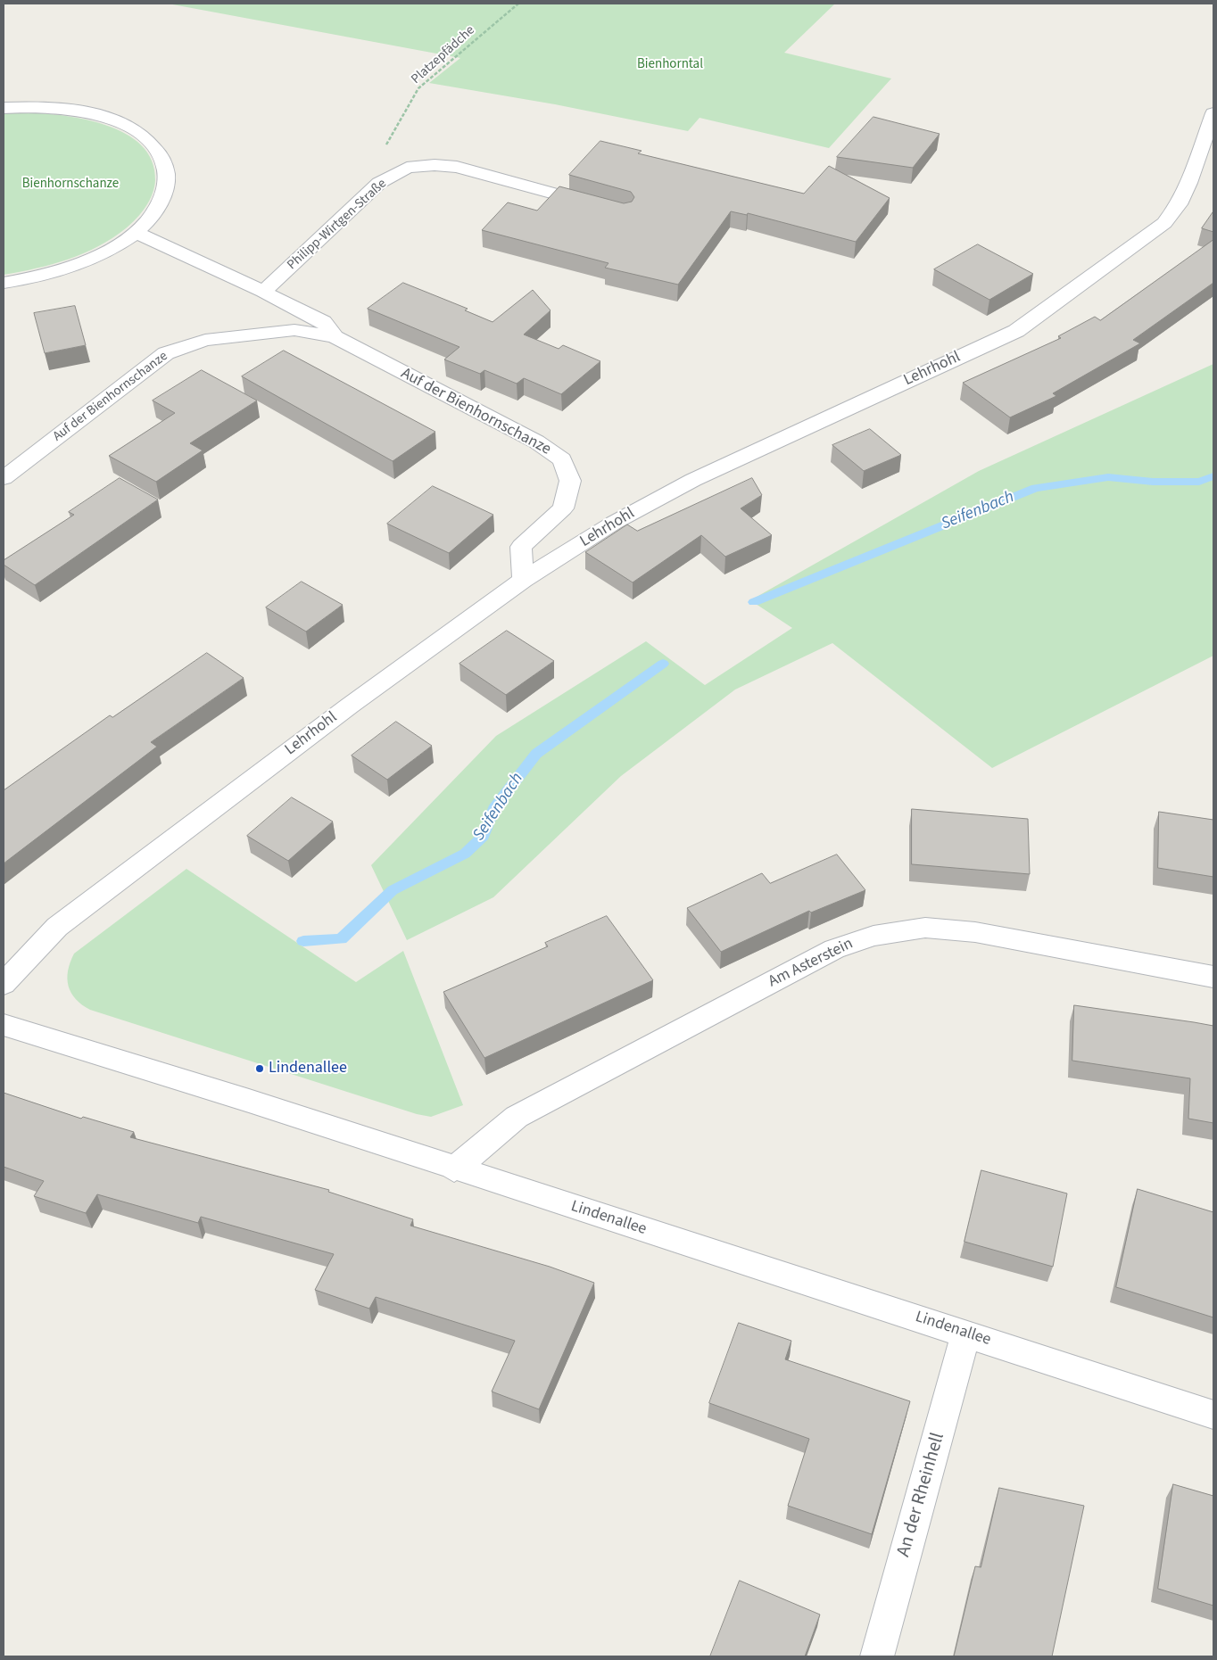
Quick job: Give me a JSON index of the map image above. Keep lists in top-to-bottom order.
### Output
{
  "streets": {
    "street": [
      "Philipp-Wirtgen-Straße",
      "Lehrhohl",
      "Auf der Bienhornschanze",
      "Am Asterstein",
      "Lindenallee",
      "An der Rheinhell"
    ],
    "path": ["Platzepfädche"]
  },
  "crossings": [
    ["Platzepfädche", "Philipp-Wirtgen-Straße"],
    ["Philipp-Wirtgen-Straße", "Auf der Bienhornschanze"],
    ["Lehrhohl", "Auf der Bienhornschanze"],
    ["Am Asterstein", "Lindenallee"],
    ["Lindenallee", "An der Rheinhell"]
  ],
  "water": ["Seifenbach"],
  "parks": ["Bienhorntal", "Bienhornschanze"],
  "places": ["Lindenallee"]
}
